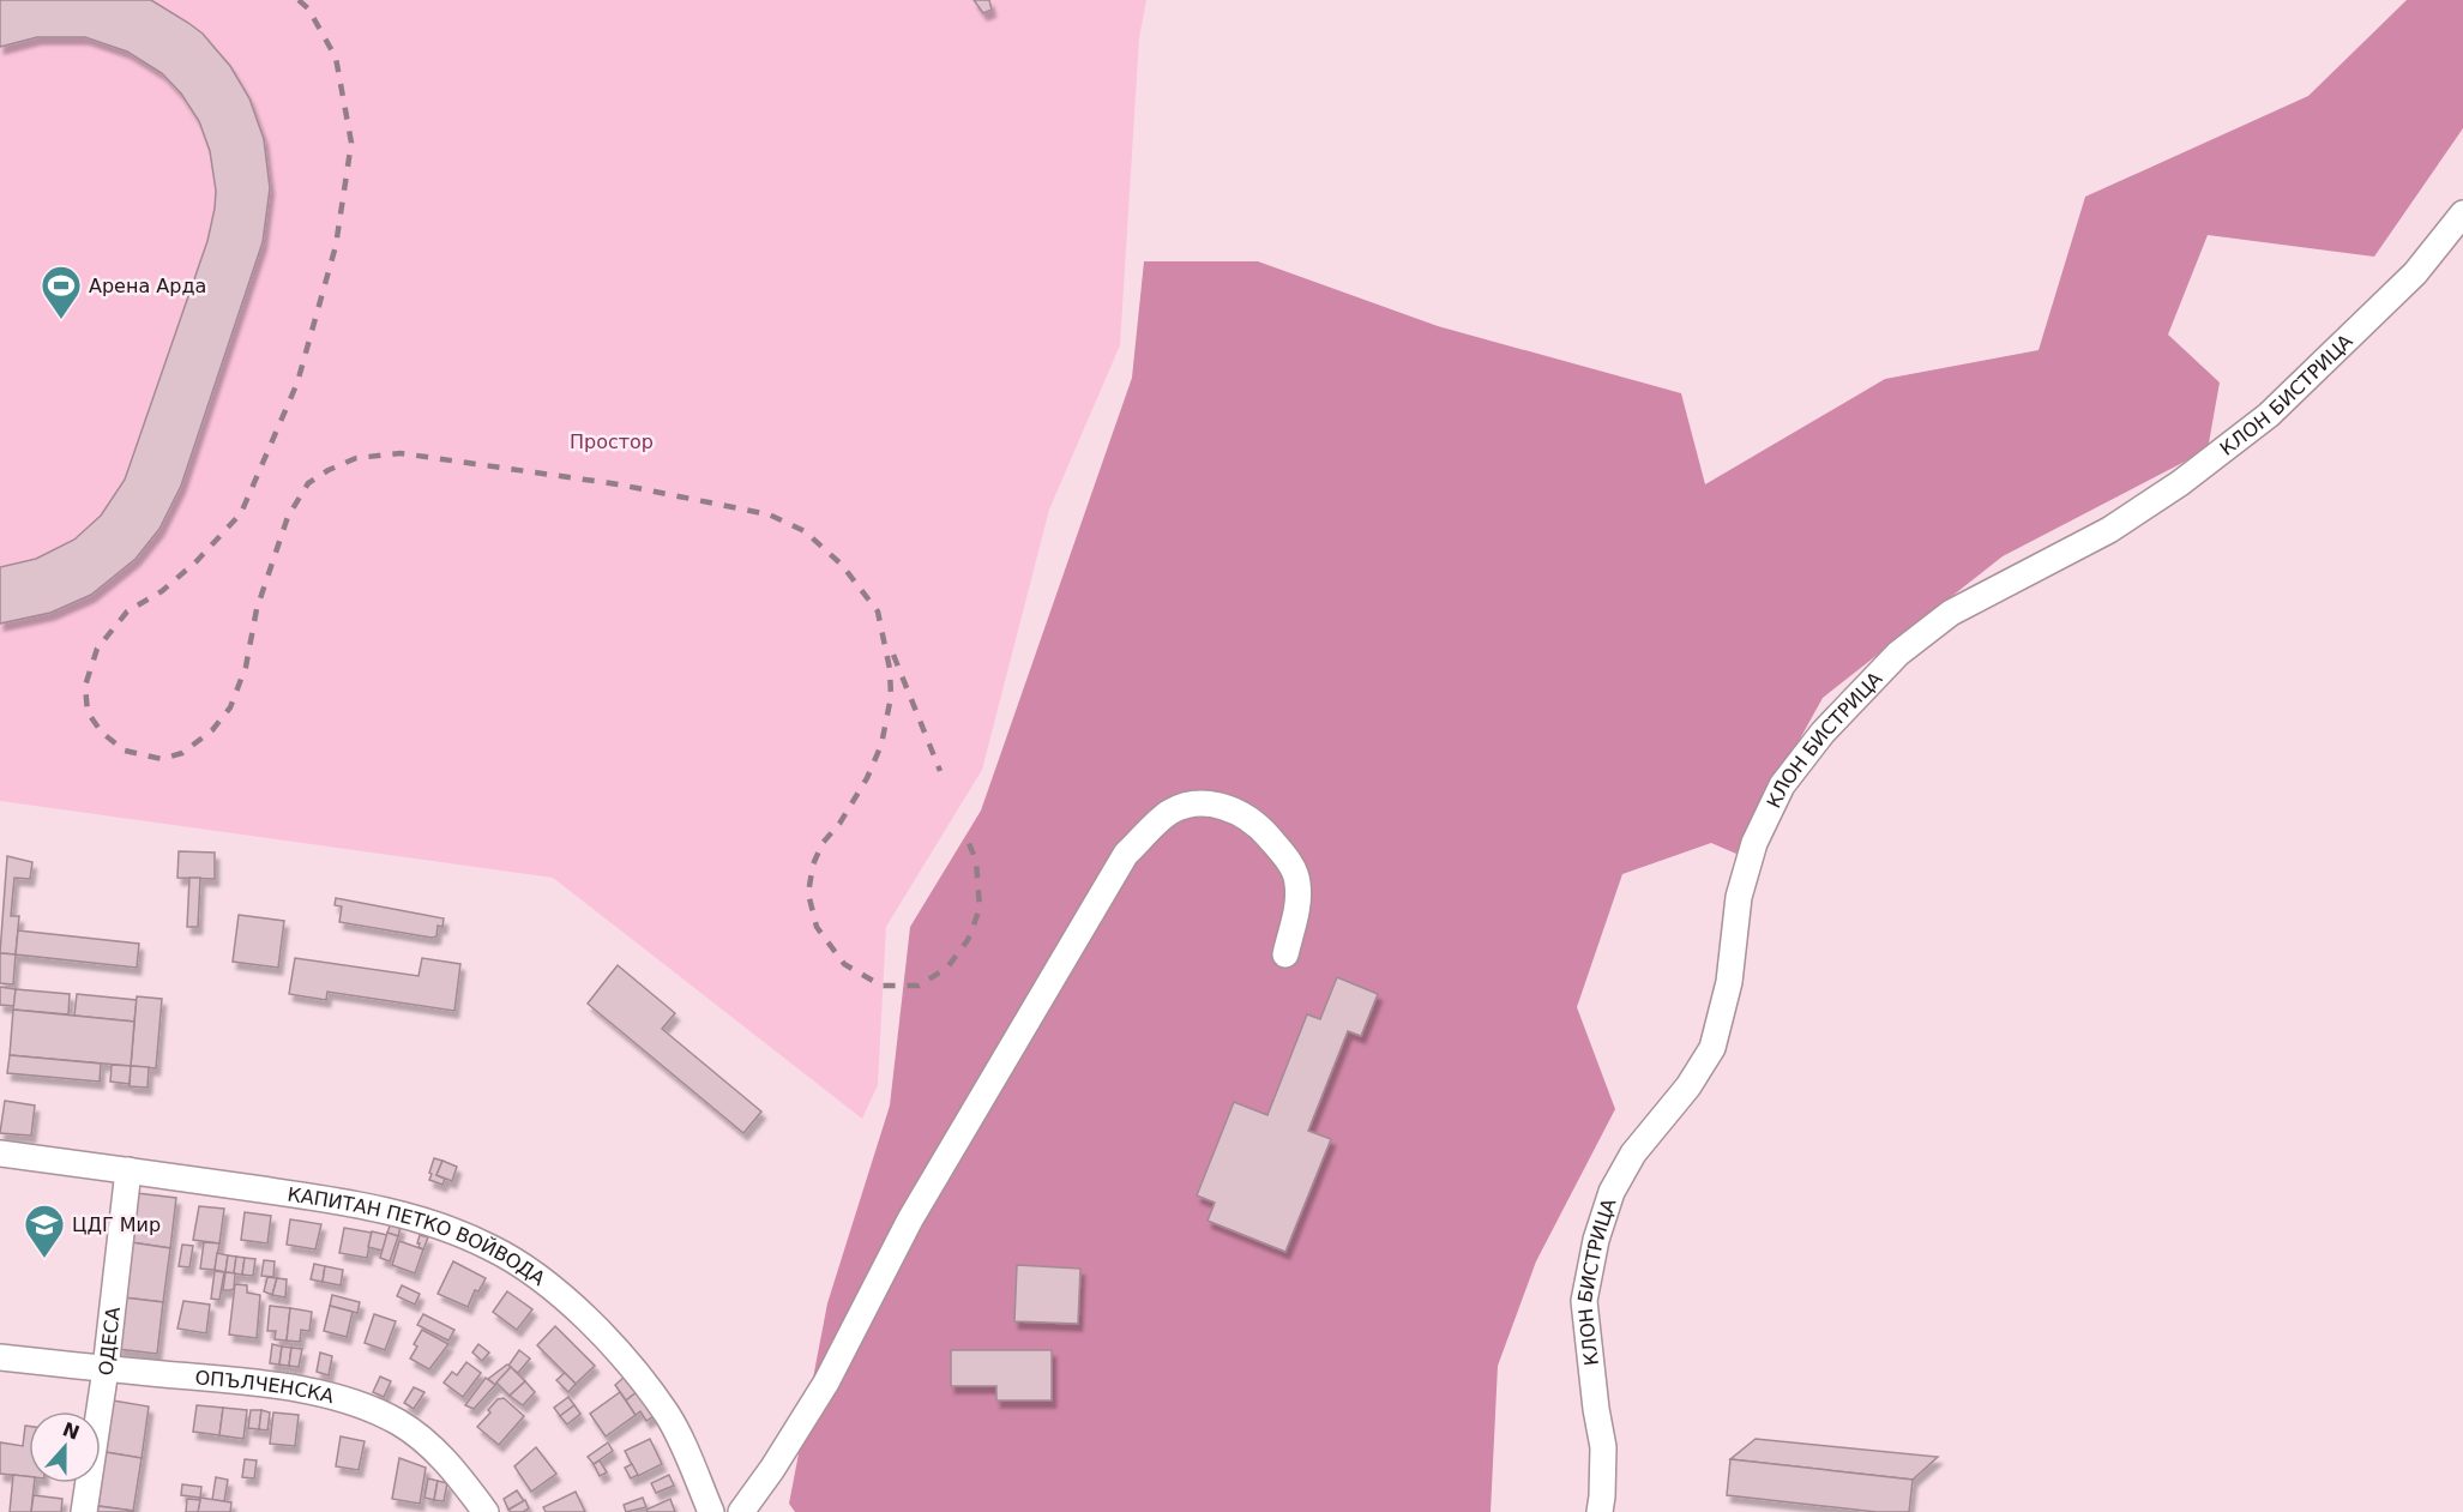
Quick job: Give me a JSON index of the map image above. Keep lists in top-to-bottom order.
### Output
{
  "streets": {
    "street": [
      "КЛОН БИСТРИЦА",
      "КАПИТАН ПЕТКО ВОЙВОДА",
      "ОДЕСА",
      "ОПЪЛЧЕНСКА"
    ]
  },
  "crossings": [
    ["КАПИТАН ПЕТКО ВОЙВОДА", "ОДЕСА"],
    ["ОДЕСА", "ОПЪЛЧЕНСКА"]
  ],
  "parks": ["Простор"],
  "places": {
    "sports": ["Арена Арда"],
    "school or university": ["ЦДГ Мир"]
  },
  "north": "top"
}
